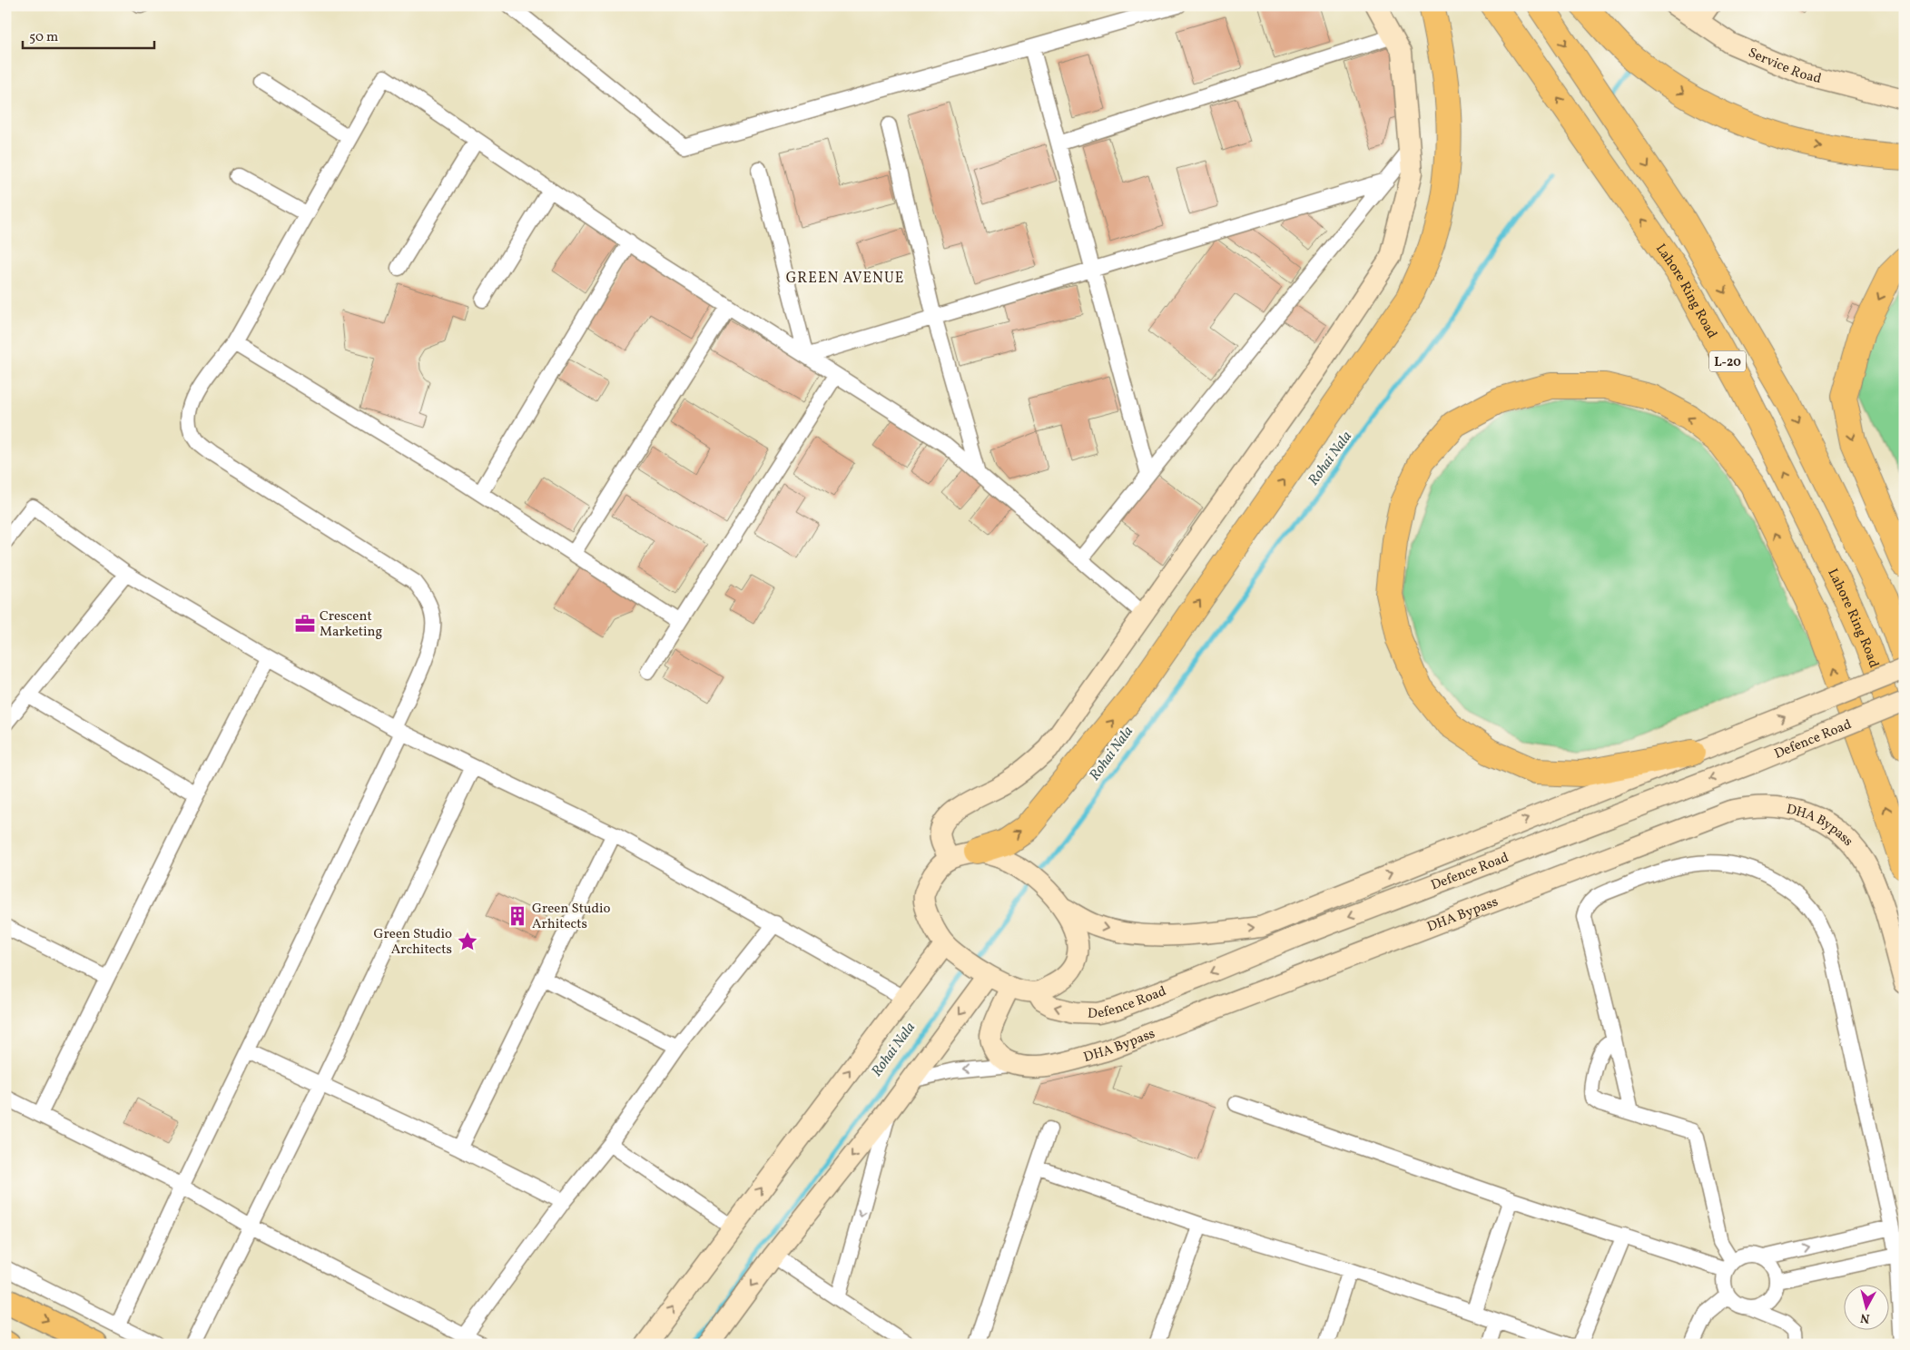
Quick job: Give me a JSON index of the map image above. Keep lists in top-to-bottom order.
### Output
{
  "streets": {
    "highway": ["Lahore Ring Road", "L-20"],
    "main road": ["Service Road", "Defence Road", "DHA Bypass"]
  },
  "districts": ["GREEN AVENUE"],
  "water": ["Rohai Nala"],
  "places": {
    "office": ["Crescent Marketing"],
    "building": ["Green Studio Arhitects"],
    "place": ["Green Studio Architects"]
  },
  "scale_bar": "50 m",
  "north": "bottom"
}
